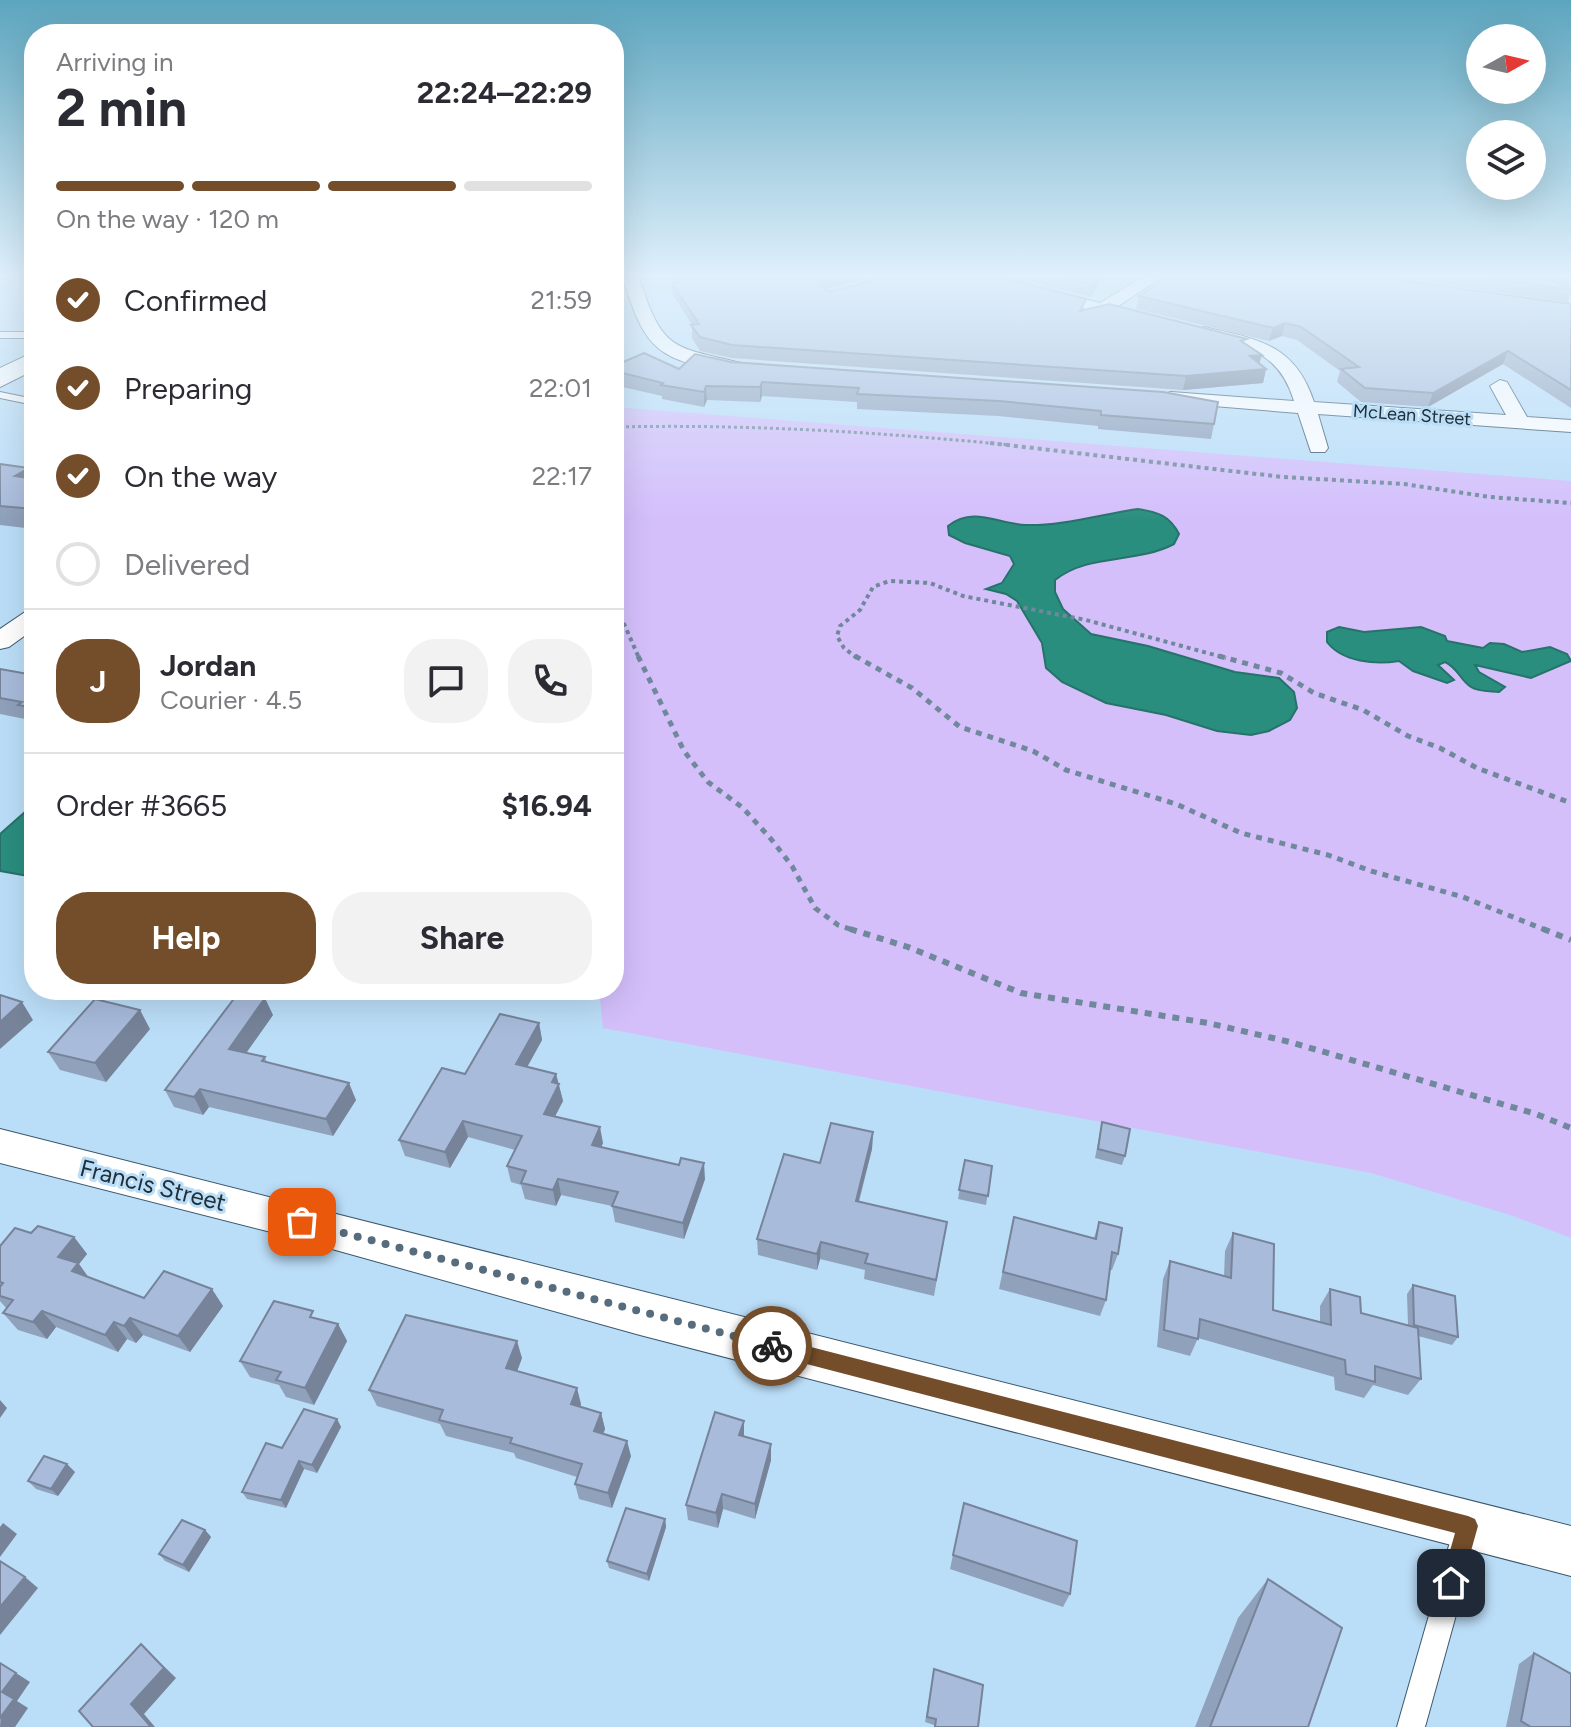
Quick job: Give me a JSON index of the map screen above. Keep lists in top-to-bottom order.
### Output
{
  "streets": {
    "street": ["McLean Street", "Francis Street"]
  },
  "north": "right",
  "page": {
    "heading": ["2 min", "Arriving in", "22:24–22:29"],
    "panel": [
      "Jordan",
      "Courier · 4.5",
      "Order #3665",
      "$16.94"
    ],
    "bar": "On the way · 120 m",
    "list": [
      ["Confirmed", "21:59"],
      ["Preparing", "22:01"],
      ["On the way", "22:17"],
      "Delivered"
    ],
    "round": "J",
    "buttons": ["Help", "Share"]
  }
}
